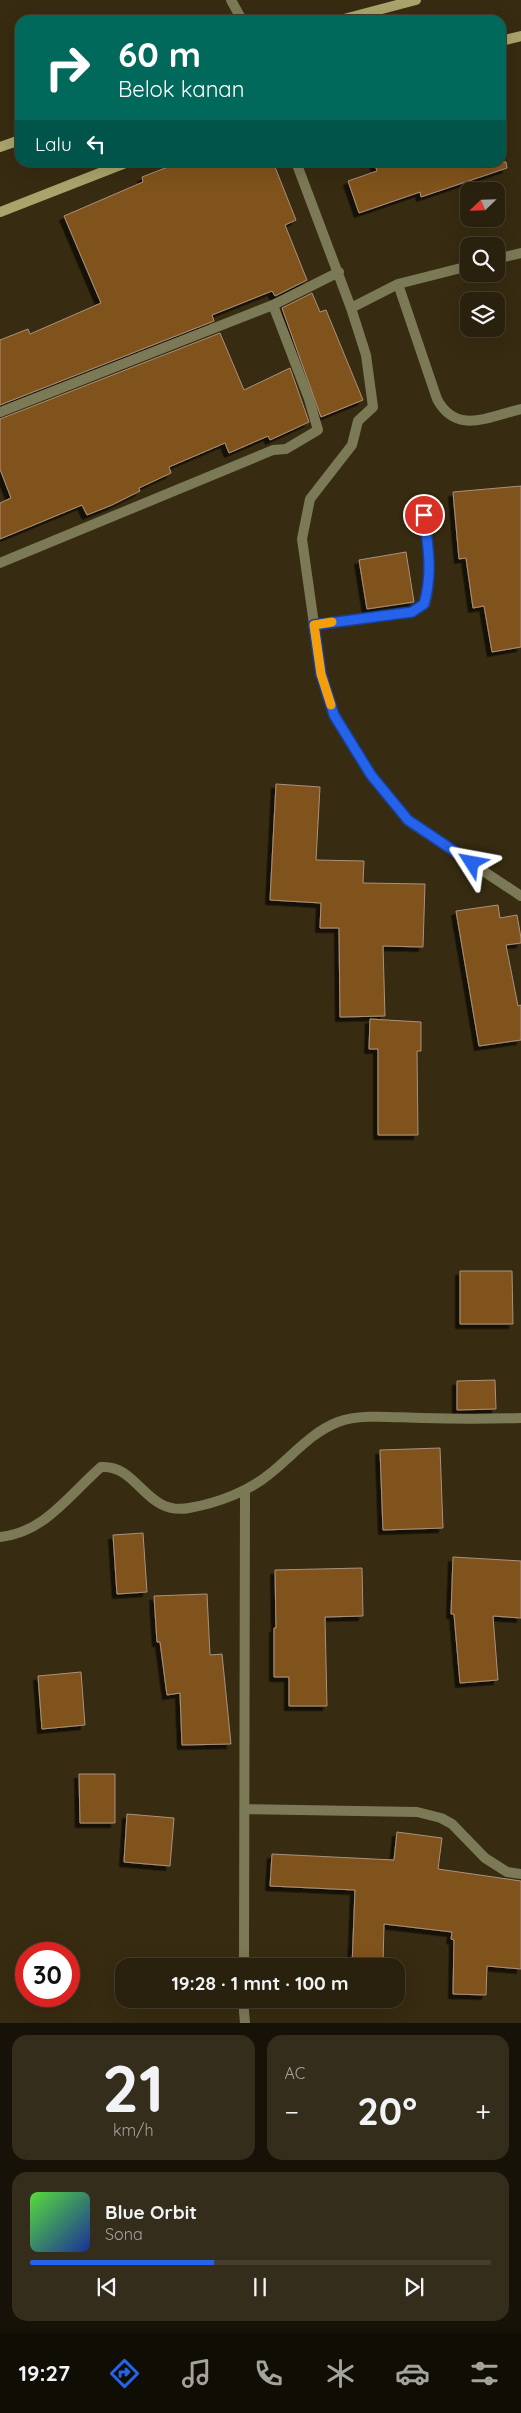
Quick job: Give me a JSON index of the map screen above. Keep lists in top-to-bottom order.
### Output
{
  "north": "bottom left",
  "page": {
    "turn": ["60 m", "Belok kanan"],
    "then": "Lalu",
    "limit": "30",
    "trip": "19:28 · 1 mnt · 100 m",
    "tile": [
      ["21", "km/h"],
      "AC"
    ],
    "heat": ["−", "20°", "+"],
    "song": ["Blue Orbit", "Sona"],
    "tabs": "19:27"
  }
}
